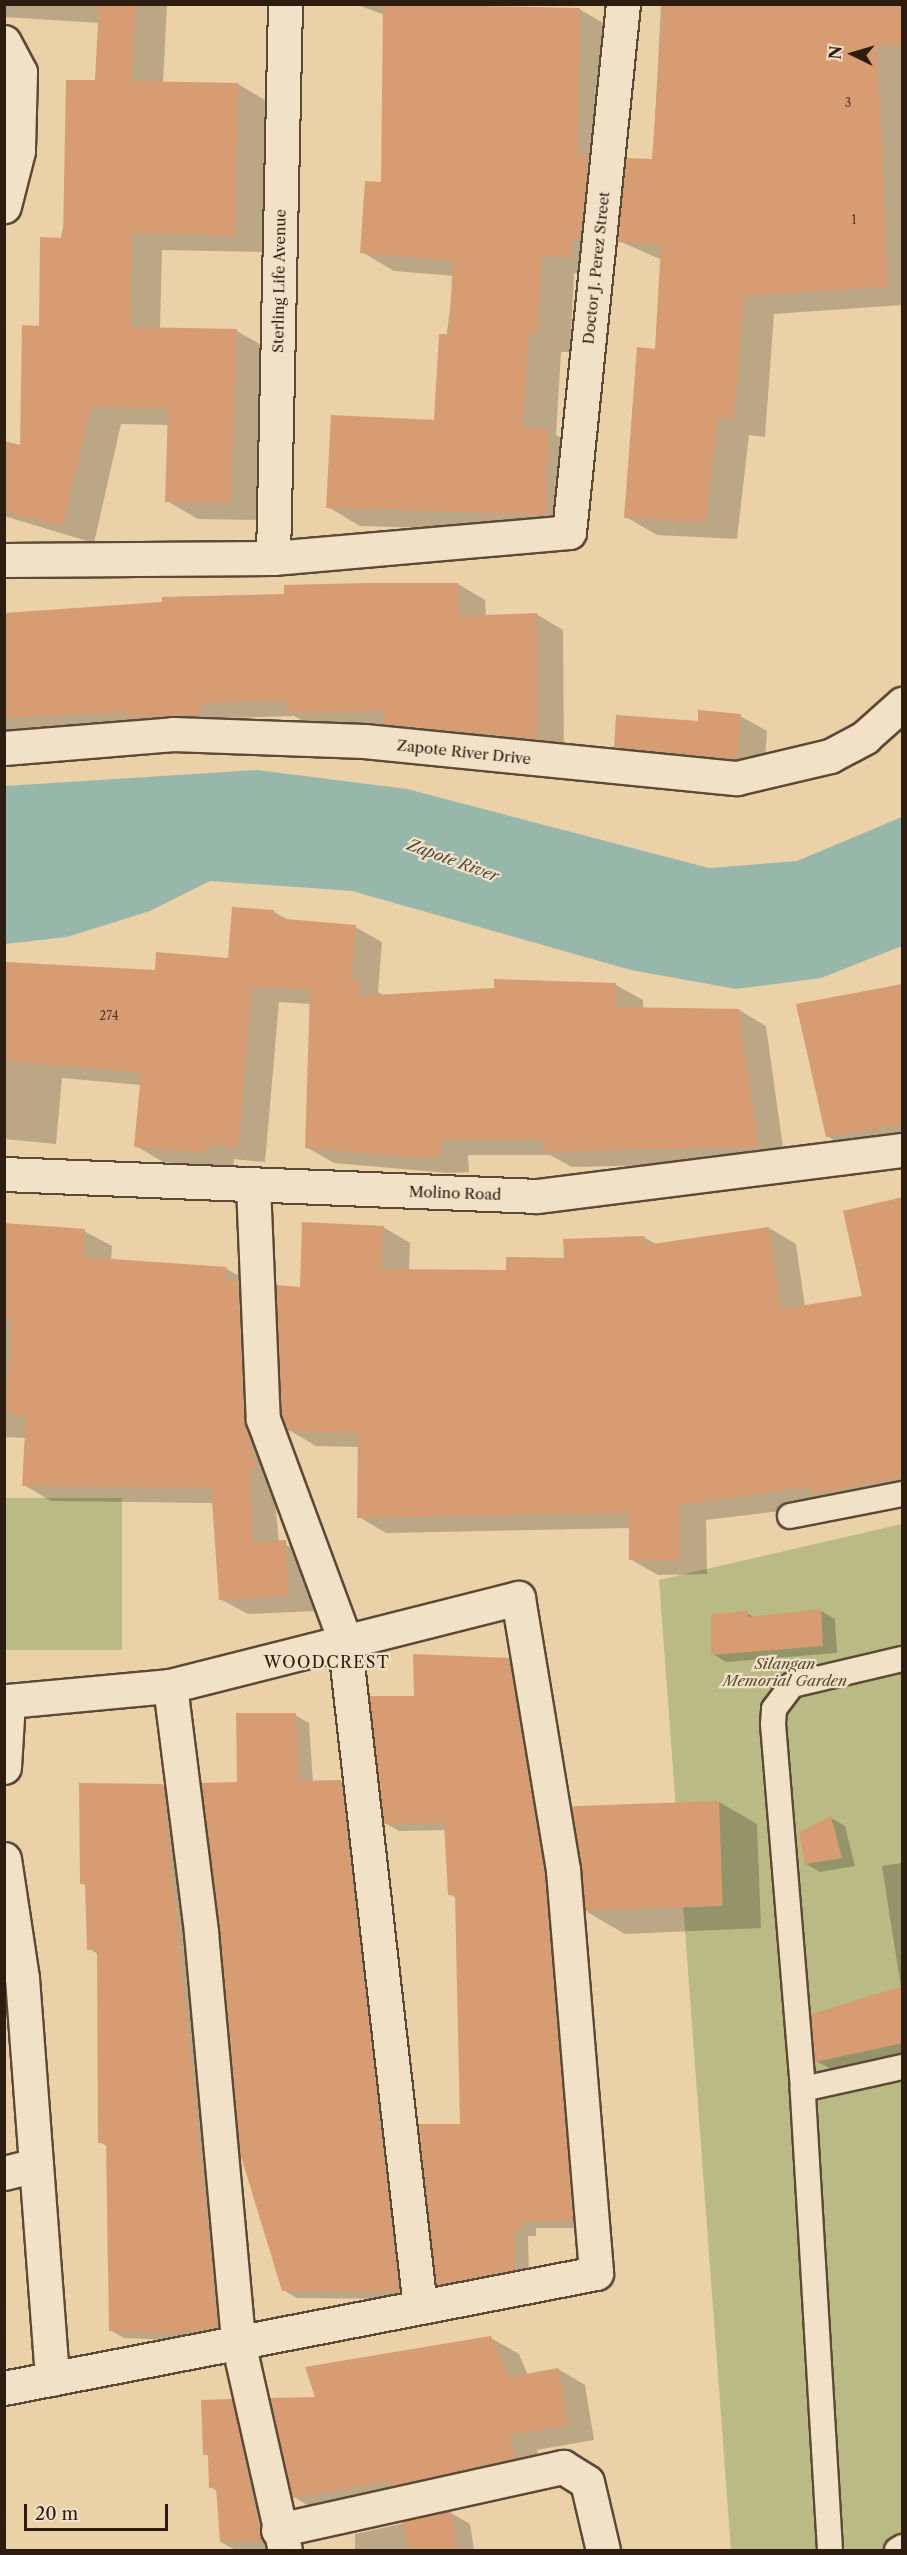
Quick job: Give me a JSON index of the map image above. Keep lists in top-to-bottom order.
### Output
{
  "streets": {
    "street": [
      "Doctor J. Perez Street",
      "Sterling Life Avenue",
      "Zapote River Drive",
      "Molino Road"
    ]
  },
  "crossings": [
    ["Doctor J. Perez Street", "Sterling Life Avenue"]
  ],
  "districts": ["WOODCREST"],
  "water": ["Zapote River"],
  "parks": ["Silangan Memorial Garden"],
  "house_numbers": ["3", "1", "274"],
  "scale_bar": "20 m",
  "north": "left"
}
